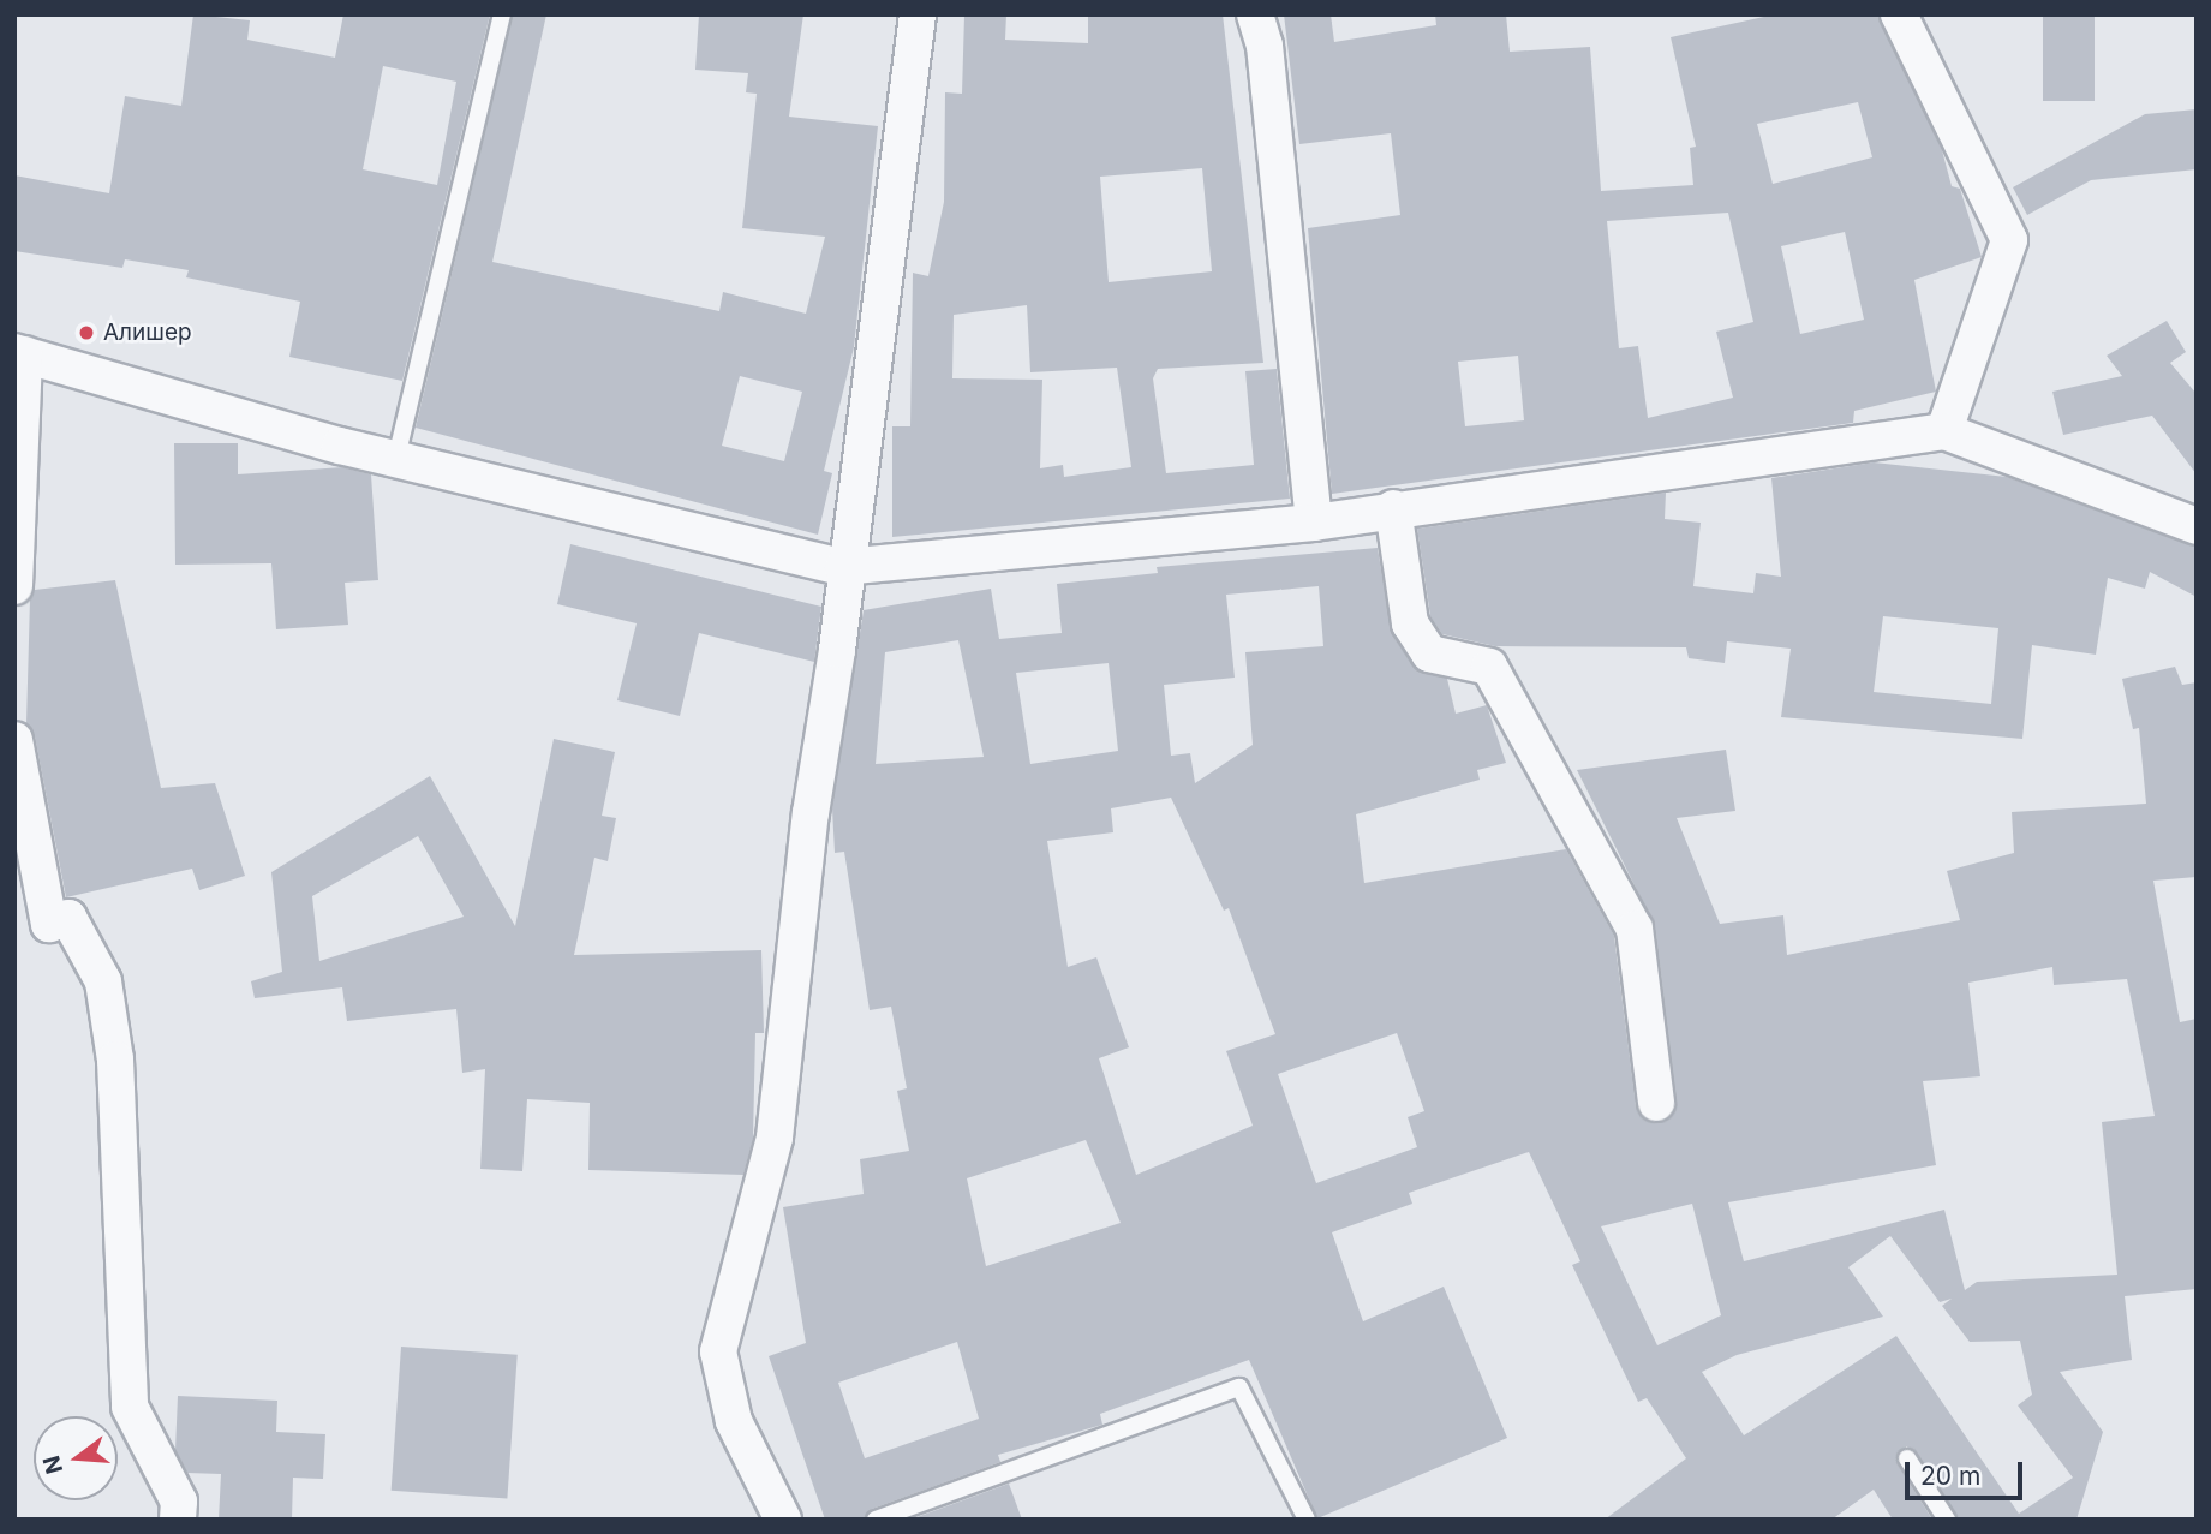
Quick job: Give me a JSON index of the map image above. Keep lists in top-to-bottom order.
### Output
{
  "places": ["Алишер"],
  "scale_bar": "20 m",
  "north": "left"
}
